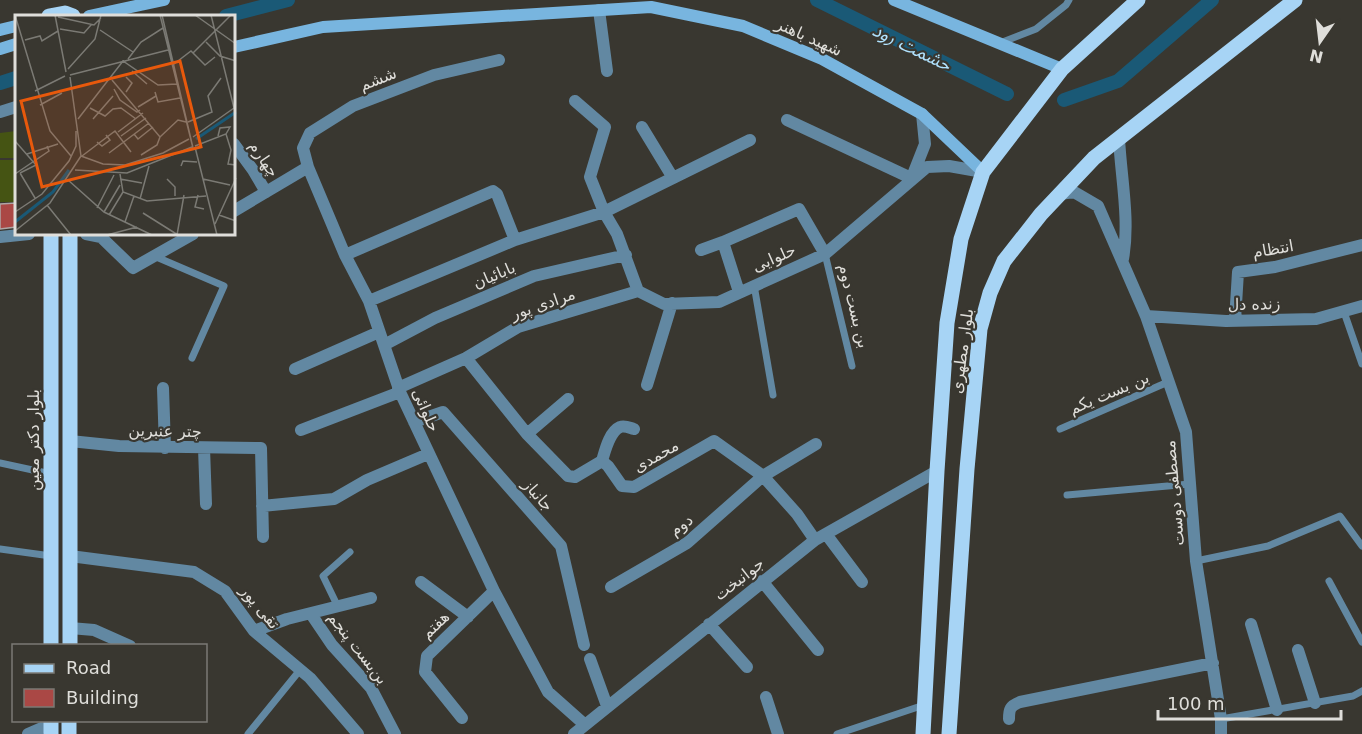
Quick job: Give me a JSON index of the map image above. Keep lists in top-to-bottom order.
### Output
{
  "streets": {
    "main road": ["شهید باهنر", "بلوار مطهری", "بلوار دکتر معین"],
    "street": [
      "ششم",
      "چهارم",
      "انتظام",
      "حلوایی",
      "بابائیان",
      "مرادی پور",
      "زنده دل",
      "حلوائی",
      "چتر عنبرین",
      "محمدی",
      "مصطفی دوست",
      "جانباز",
      "دوم",
      "جوانبخت",
      "تقی پور",
      "هفتم",
      "بن‌بست پنجم"
    ],
    "lane": ["بن بست دوم", "بن بست یکم"]
  },
  "crossings": [
    ["شهید باهنر", "حلوایی"],
    ["شهید باهنر", "بلوار مطهری"],
    ["ششم", "حلوائی"],
    ["انتظام", "زنده دل"],
    ["حلوایی", "مرادی پور"],
    ["حلوایی", "بن بست دوم"],
    ["حلوایی", "بلوار مطهری"],
    ["بابائیان", "حلوائی"],
    ["مرادی پور", "حلوائی"],
    ["زنده دل", "مصطفی دوست"],
    ["بلوار مطهری", "مصطفی دوست"],
    ["بلوار مطهری", "جوانبخت"],
    ["بن بست یکم", "مصطفی دوست"],
    ["حلوائی", "جانباز"],
    ["حلوائی", "جوانبخت"],
    ["حلوائی", "هفتم"],
    ["محمدی", "دوم"],
    ["محمدی", "جوانبخت"]
  ],
  "water": ["حشمت رود"],
  "legend": ["Road", "Building"],
  "scale_bar": "100 m",
  "north": "bottom"
}
